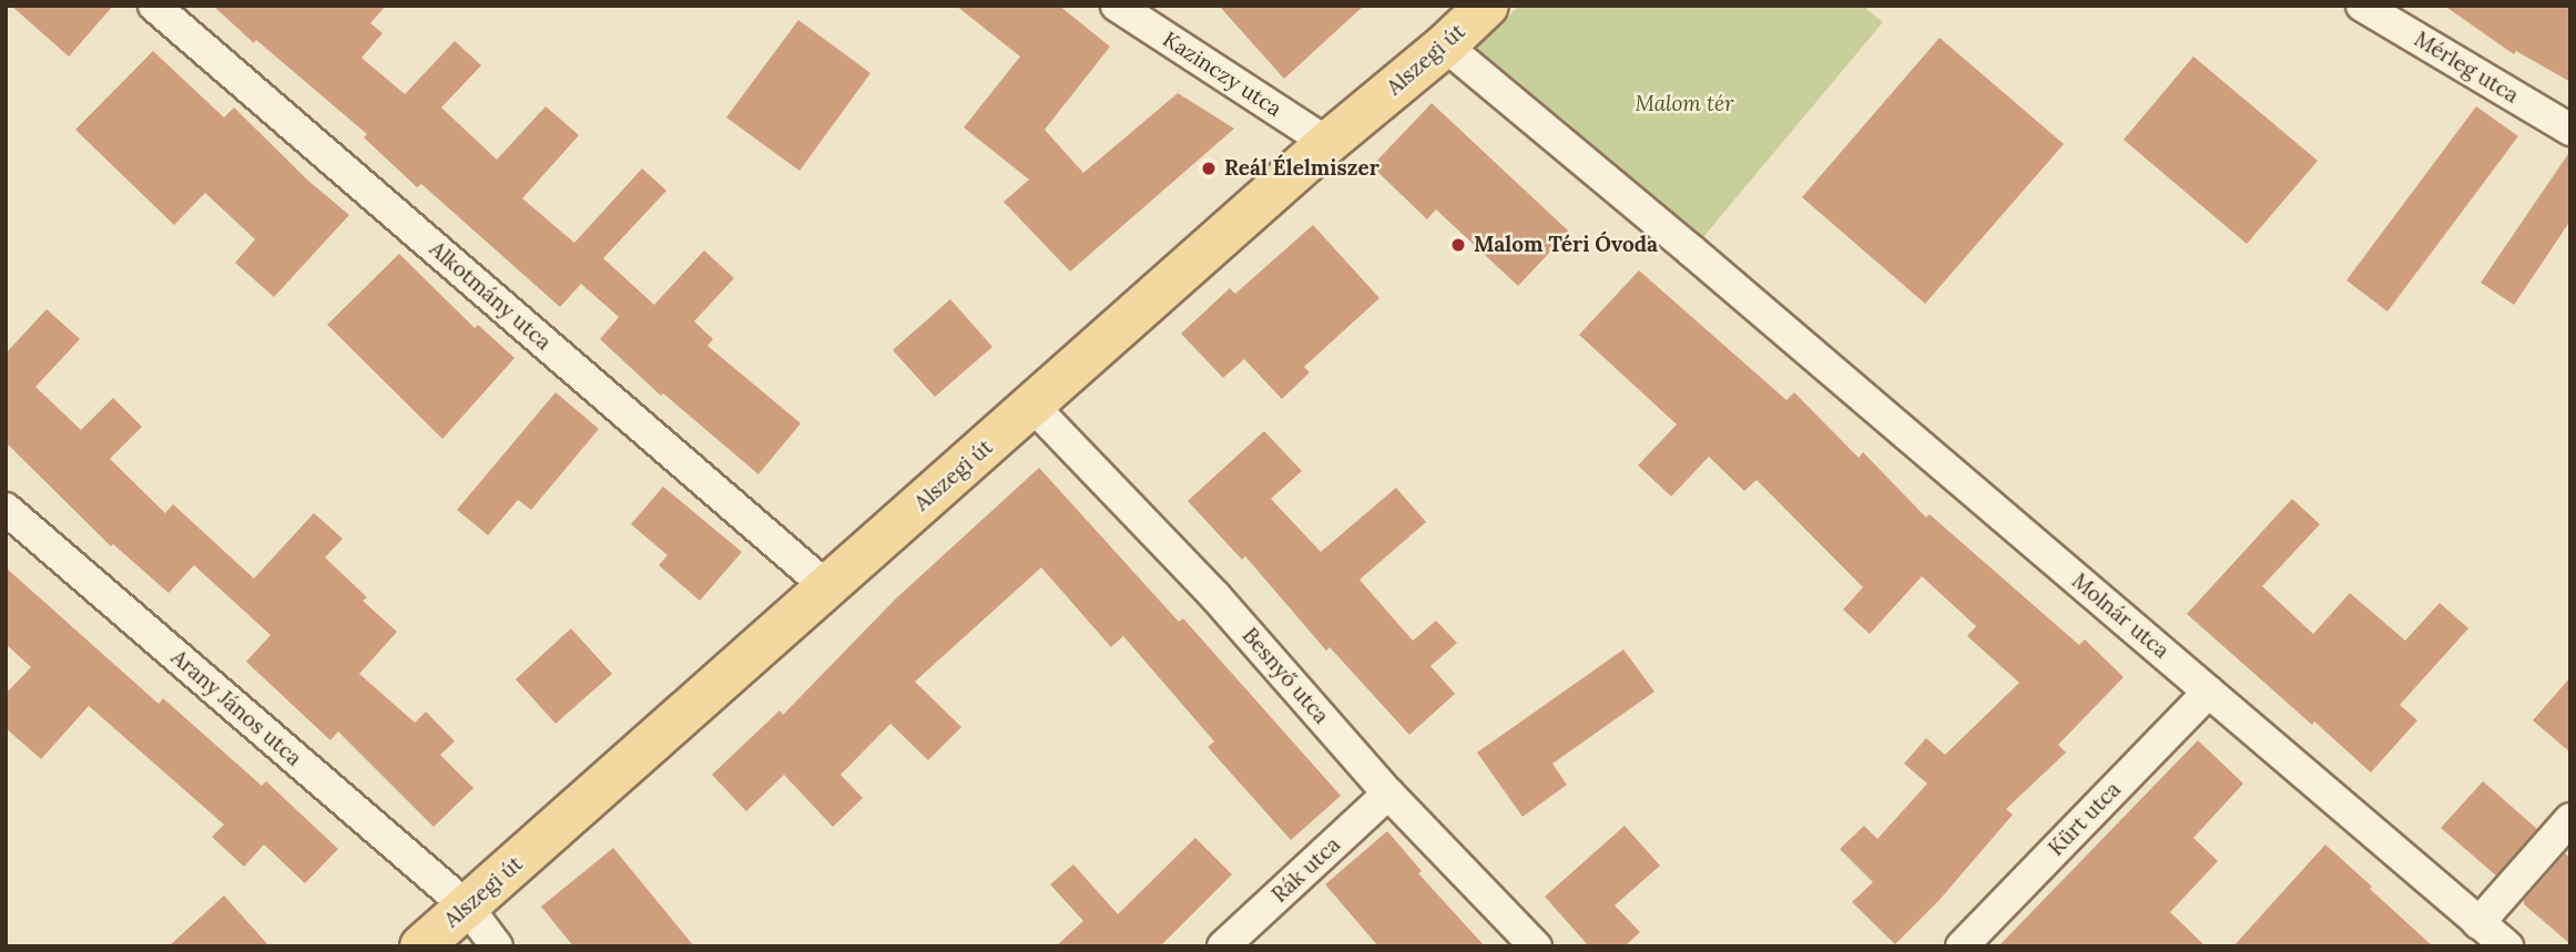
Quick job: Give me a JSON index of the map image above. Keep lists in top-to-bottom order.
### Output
{
  "streets": {
    "main road": ["Alszegi út"],
    "street": [
      "Mérleg utca",
      "Kazinczy utca",
      "Alkotmány utca",
      "Molnár utca",
      "Besnyő utca",
      "Arany János utca",
      "Kürt utca",
      "Rák utca"
    ]
  },
  "crossings": [
    ["Alszegi út", "Kazinczy utca"],
    ["Alszegi út", "Alkotmány utca"],
    ["Alszegi út", "Molnár utca"],
    ["Alszegi út", "Besnyő utca"],
    ["Alszegi út", "Arany János utca"],
    ["Molnár utca", "Kürt utca"],
    ["Besnyő utca", "Rák utca"]
  ],
  "parks": ["Malom tér"],
  "places": ["Reál Élelmiszer", "Malom Téri Óvoda"]
}
